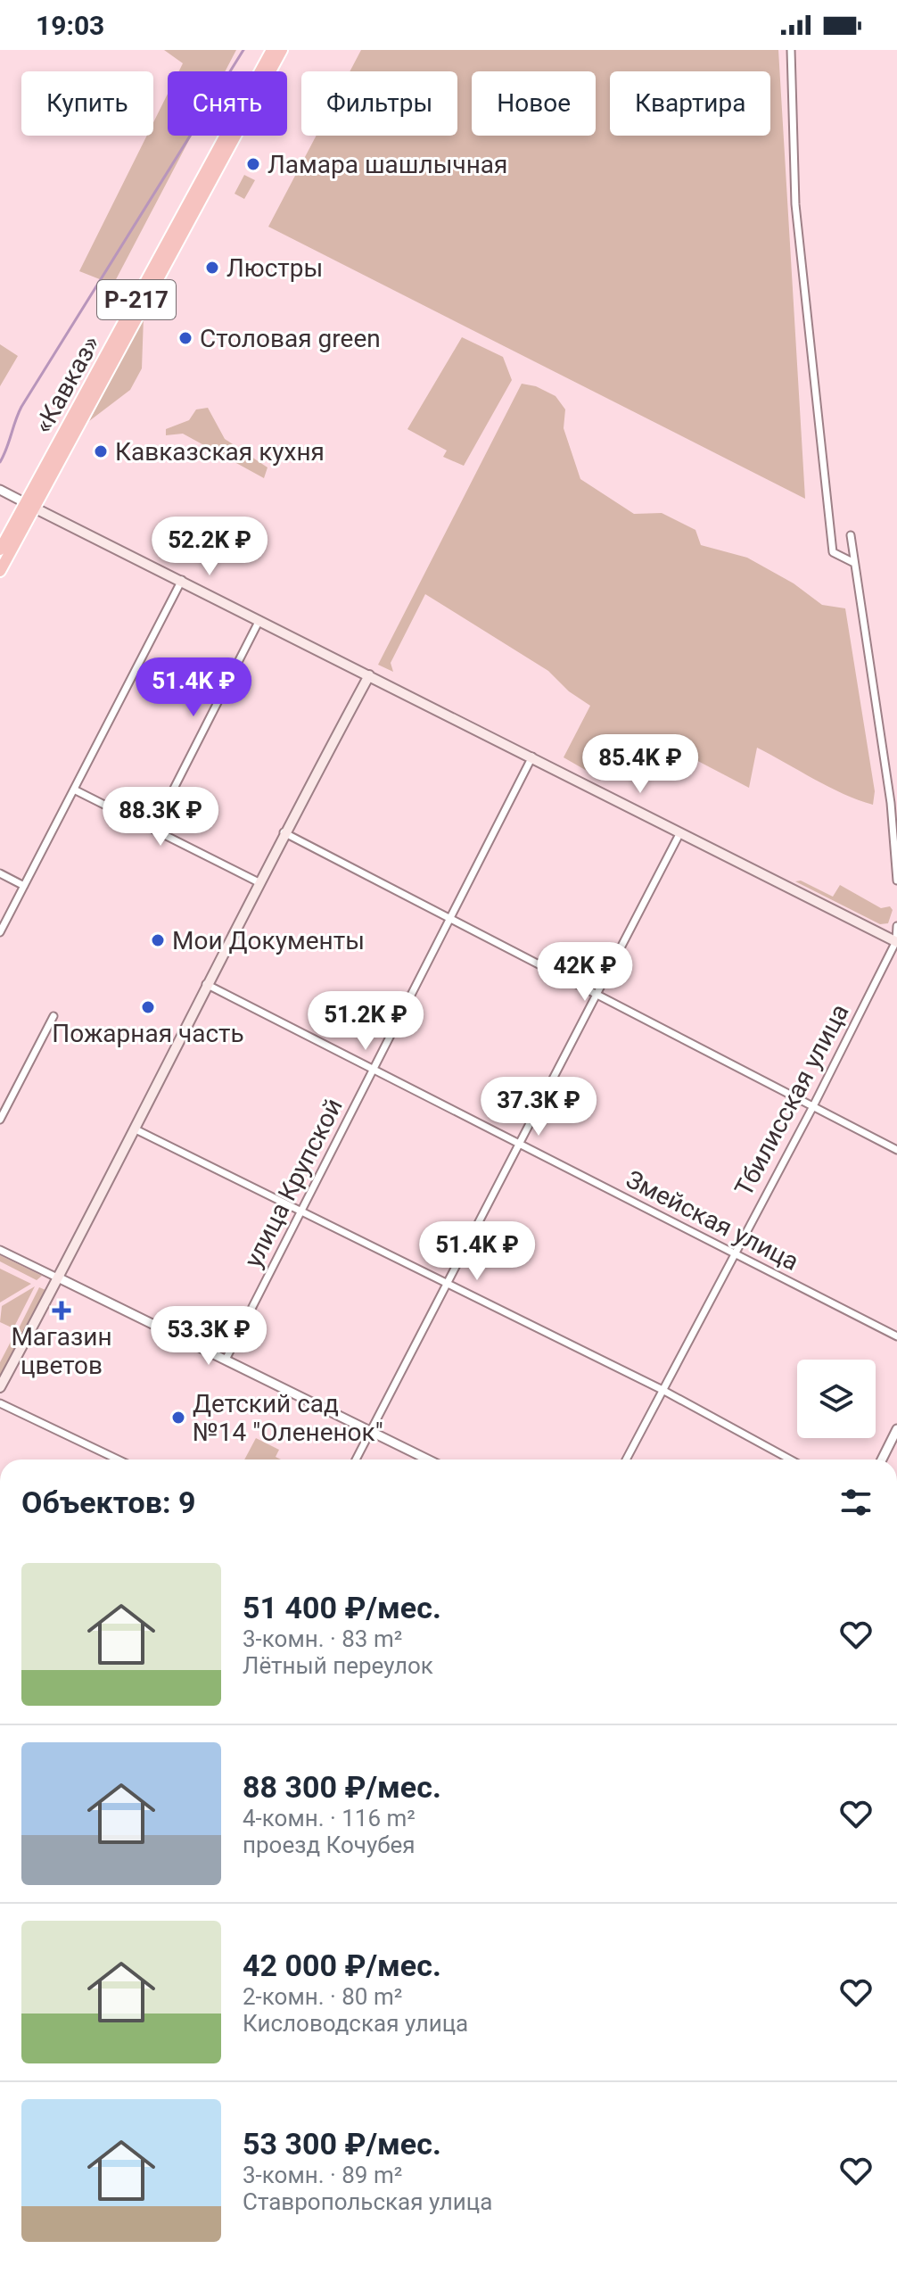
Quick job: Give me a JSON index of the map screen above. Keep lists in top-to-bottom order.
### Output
{
  "streets": {
    "highway": ["Р-217", "«Кавказ»"],
    "street": ["Тбилисская улица", "улица Крупской", "Змейская улица"]
  },
  "crossings": [
    ["Р-217", "«Кавказ»"],
    ["Тбилисская улица", "Змейская улица"],
    ["улица Крупской", "Змейская улица"]
  ],
  "places": {
    "other": [
      "Ламара шашлычная",
      "Люстры",
      "Столовая green",
      "Кавказская кухня",
      "Мои Документы",
      "Пожарная часть",
      "Детский сад №14 \"Олененок\""
    ],
    "health": ["Магазин цветов"]
  },
  "page": {
    "status": "19:03",
    "chip": [
      "Купить",
      "Снять",
      "Фильтры",
      "Новое",
      "Квартира"
    ],
    "price": [
      "52.2K ₽",
      "51.4K ₽",
      "85.4K ₽",
      "88.3K ₽",
      "42K ₽",
      "51.2K ₽",
      "37.3K ₽",
      "51.4K ₽",
      "53.3K ₽"
    ],
    "heading": "Объектов: 9",
    "list": [
      {
        "name": "51 400 ₽/мес.",
        "note": "3-комн. · 83 m² · Лётный переулок"
      },
      {
        "name": "88 300 ₽/мес.",
        "note": "4-комн. · 116 m² · проезд Кочубея"
      },
      {
        "name": "42 000 ₽/мес.",
        "note": "2-комн. · 80 m² · Кисловодская улица"
      },
      {
        "name": "53 300 ₽/мес.",
        "note": "3-комн. · 89 m² · Ставропольская улица"
      }
    ]
  }
}
